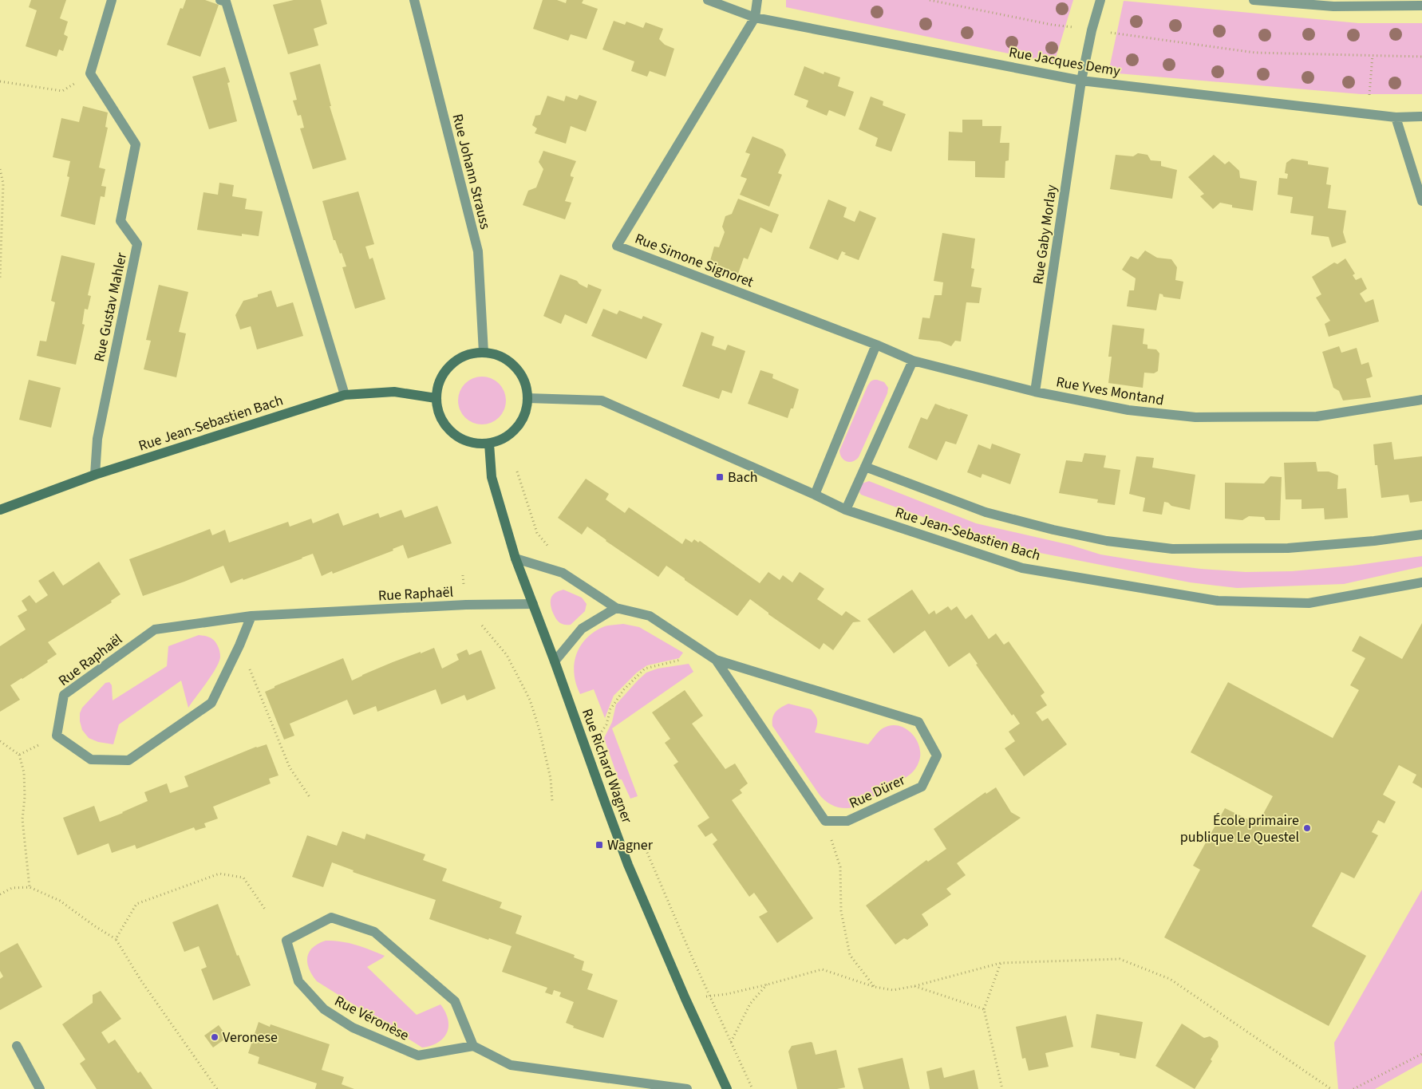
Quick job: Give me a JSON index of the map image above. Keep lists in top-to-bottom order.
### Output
{
  "streets": {
    "street": [
      "Rue Jacques Demy",
      "Rue Johann Strauss",
      "Rue Gaby Morlay",
      "Rue Simone Signoret",
      "Rue Gustav Mahler",
      "Rue Yves Montand",
      "Rue Jean-Sebastien Bach",
      "Rue Raphaël",
      "Rue Richard Wagner",
      "Rue Dürer",
      "Rue Véronèse"
    ]
  },
  "crossings": [
    ["Rue Jacques Demy", "Rue Gaby Morlay"],
    ["Rue Jacques Demy", "Rue Simone Signoret"],
    ["Rue Johann Strauss", "Rue Jean-Sebastien Bach"],
    ["Rue Johann Strauss", "Rue Richard Wagner"],
    ["Rue Gaby Morlay", "Rue Yves Montand"],
    ["Rue Simone Signoret", "Rue Yves Montand"],
    ["Rue Gustav Mahler", "Rue Jean-Sebastien Bach"],
    ["Rue Jean-Sebastien Bach", "Rue Richard Wagner"],
    ["Rue Raphaël", "Rue Richard Wagner"],
    ["Rue Richard Wagner", "Rue Dürer"]
  ],
  "places": {
    "transit": ["Bach", "Wagner"],
    "other": ["École primaire publique Le Questel", "Veronese"]
  }
}
